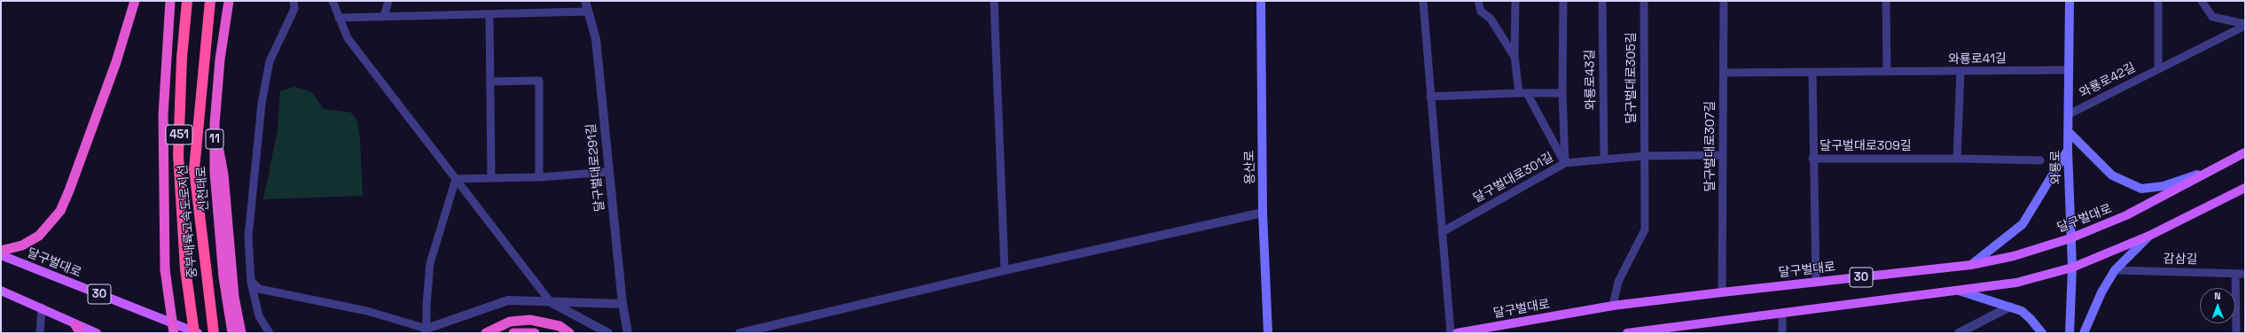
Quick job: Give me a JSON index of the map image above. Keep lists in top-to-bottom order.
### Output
{
  "streets": {
    "highway": [
      "451",
      "11",
      "신천대로",
      "중부내륙고속도로지선"
    ],
    "main road": [
      "용산로",
      "와룡로",
      "달구벌대로",
      "30"
    ],
    "street": [
      "와룡로41길",
      "달구벌대로305길",
      "와룡로43길",
      "와룡로42길",
      "달구벌대로307길",
      "달구벌대로309길",
      "달구벌대로291길",
      "달구벌대로301길",
      "감삼길"
    ]
  },
  "crossings": [
    ["와룡로41길", "달구벌대로307길"],
    ["와룡로41길", "와룡로"],
    ["달구벌대로305길", "달구벌대로301길"],
    ["달구벌대로305길", "달구벌대로"],
    ["와룡로43길", "달구벌대로301길"],
    ["와룡로42길", "와룡로"],
    ["달구벌대로307길", "달구벌대로"],
    ["달구벌대로309길", "달구벌대로"],
    ["와룡로", "달구벌대로"],
    ["와룡로", "30"]
  ],
  "north": "top"
}
